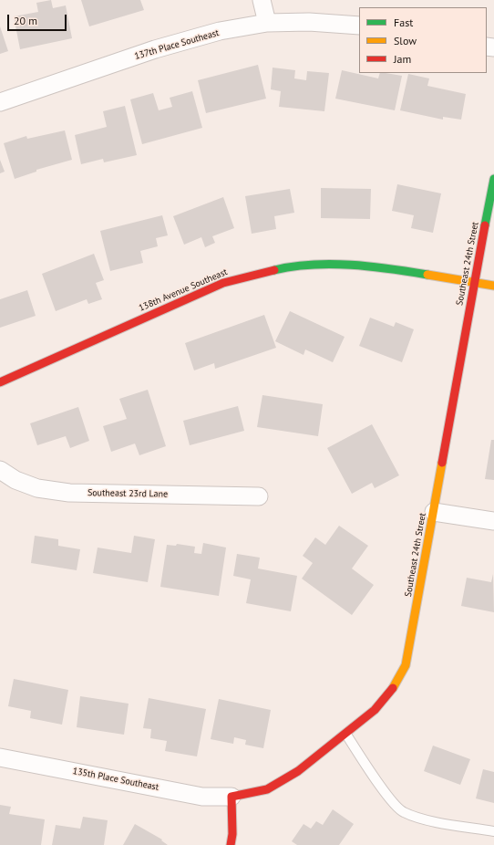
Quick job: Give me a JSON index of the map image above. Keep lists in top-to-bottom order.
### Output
{
  "streets": {
    "street": [
      "137th Place Southeast",
      "Southeast 24th Street",
      "138th Avenue Southeast",
      "Southeast 23rd Lane",
      "135th Place Southeast"
    ]
  },
  "crossings": [
    ["Southeast 24th Street", "138th Avenue Southeast"],
    ["Southeast 24th Street", "135th Place Southeast"]
  ],
  "legend": ["Fast", "Slow", "Jam"],
  "scale_bar": "20 m"
}
